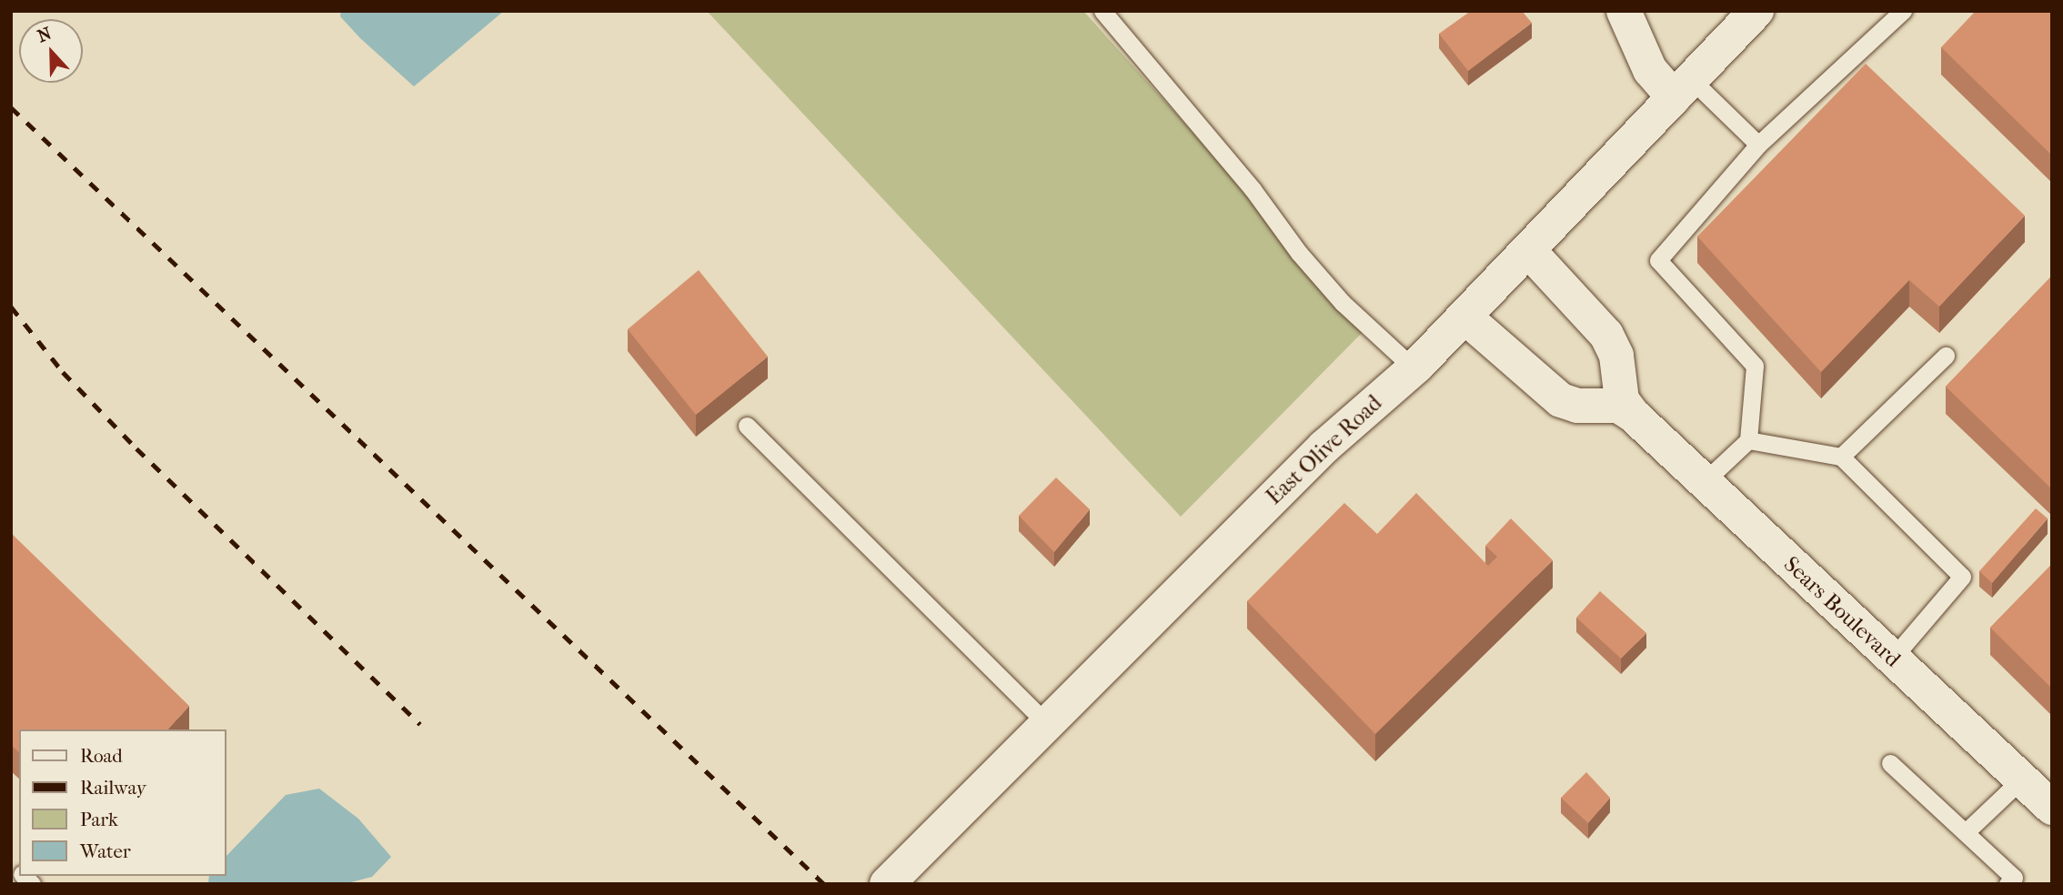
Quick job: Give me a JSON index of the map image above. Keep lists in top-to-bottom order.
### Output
{
  "streets": {
    "street": ["East Olive Road", "Sears Boulevard"]
  },
  "crossings": [
    ["East Olive Road", "Sears Boulevard"]
  ],
  "legend": [
    "Road",
    "Railway",
    "Park",
    "Water"
  ],
  "north": "top"
}
